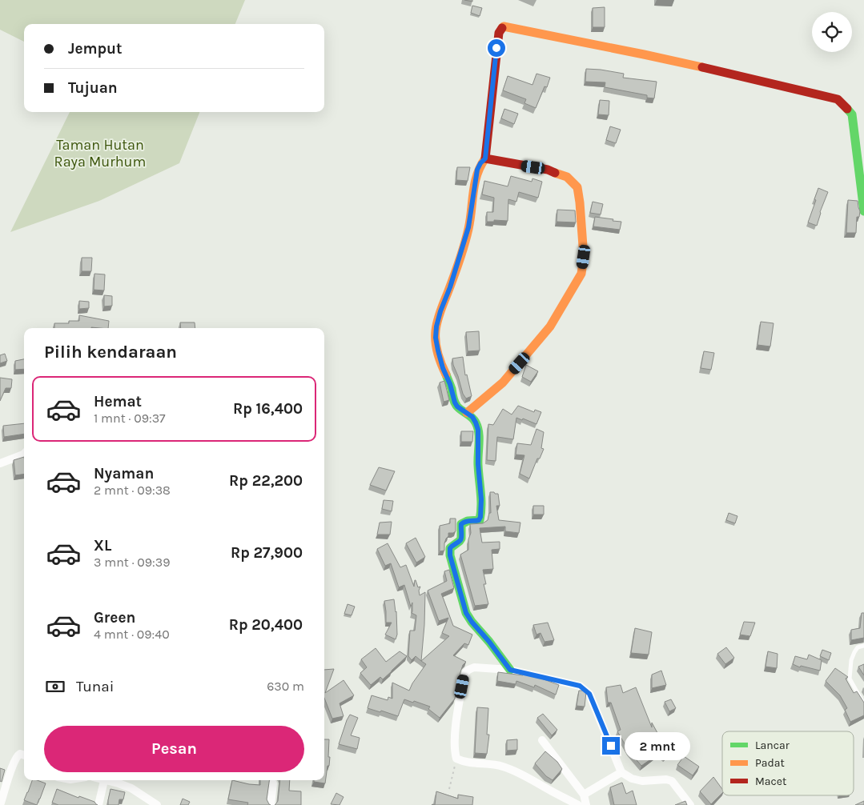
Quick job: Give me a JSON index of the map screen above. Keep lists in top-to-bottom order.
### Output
{
  "parks": ["Taman Hutan Raya Murhum"],
  "legend": ["Lancar", "Padat", "Macet"],
  "page": {
    "banner": ["Jemput", "Tujuan"],
    "heading": "Pilih kendaraan",
    "list": [
      {
        "name": "Hemat",
        "note": "1 mnt · 09:37",
        "value": "Rp 16,400"
      },
      {
        "name": "Nyaman",
        "note": "2 mnt · 09:38",
        "value": "Rp 22,200"
      },
      {
        "name": "XL",
        "note": "3 mnt · 09:39",
        "value": "Rp 27,900"
      },
      {
        "name": "Green",
        "note": "4 mnt · 09:40",
        "value": "Rp 20,400"
      }
    ],
    "pay": ["Tunai", "630 m"],
    "buttons": "Pesan",
    "bubble": "2 mnt"
  }
}
